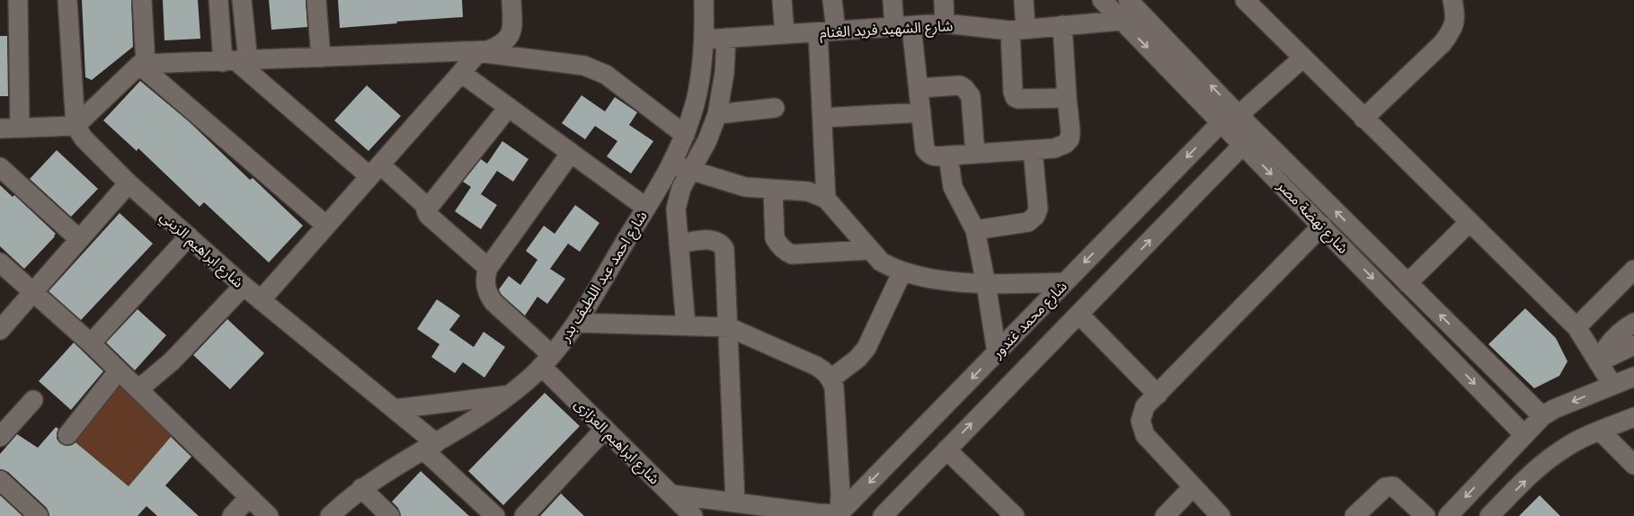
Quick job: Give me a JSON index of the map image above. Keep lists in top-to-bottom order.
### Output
{
  "streets": {
    "street": [
      "شارع الشهيد فريد الغنام",
      "شارع نهضة مصر",
      "شارع ابراهيم الزيني",
      "شارع احمد عبد اللطيف بدر",
      "شارع محمد غندور",
      "شارع ابراهيم العزازى"
    ]
  },
  "crossings": [
    ["شارع الشهيد فريد الغنام", "شارع نهضة مصر"],
    ["شارع الشهيد فريد الغنام", "شارع احمد عبد اللطيف بدر"],
    ["شارع نهضة مصر", "شارع محمد غندور"],
    ["شارع ابراهيم الزيني", "شارع احمد عبد اللطيف بدر"],
    ["شارع احمد عبد اللطيف بدر", "شارع ابراهيم العزازى"]
  ]
}
